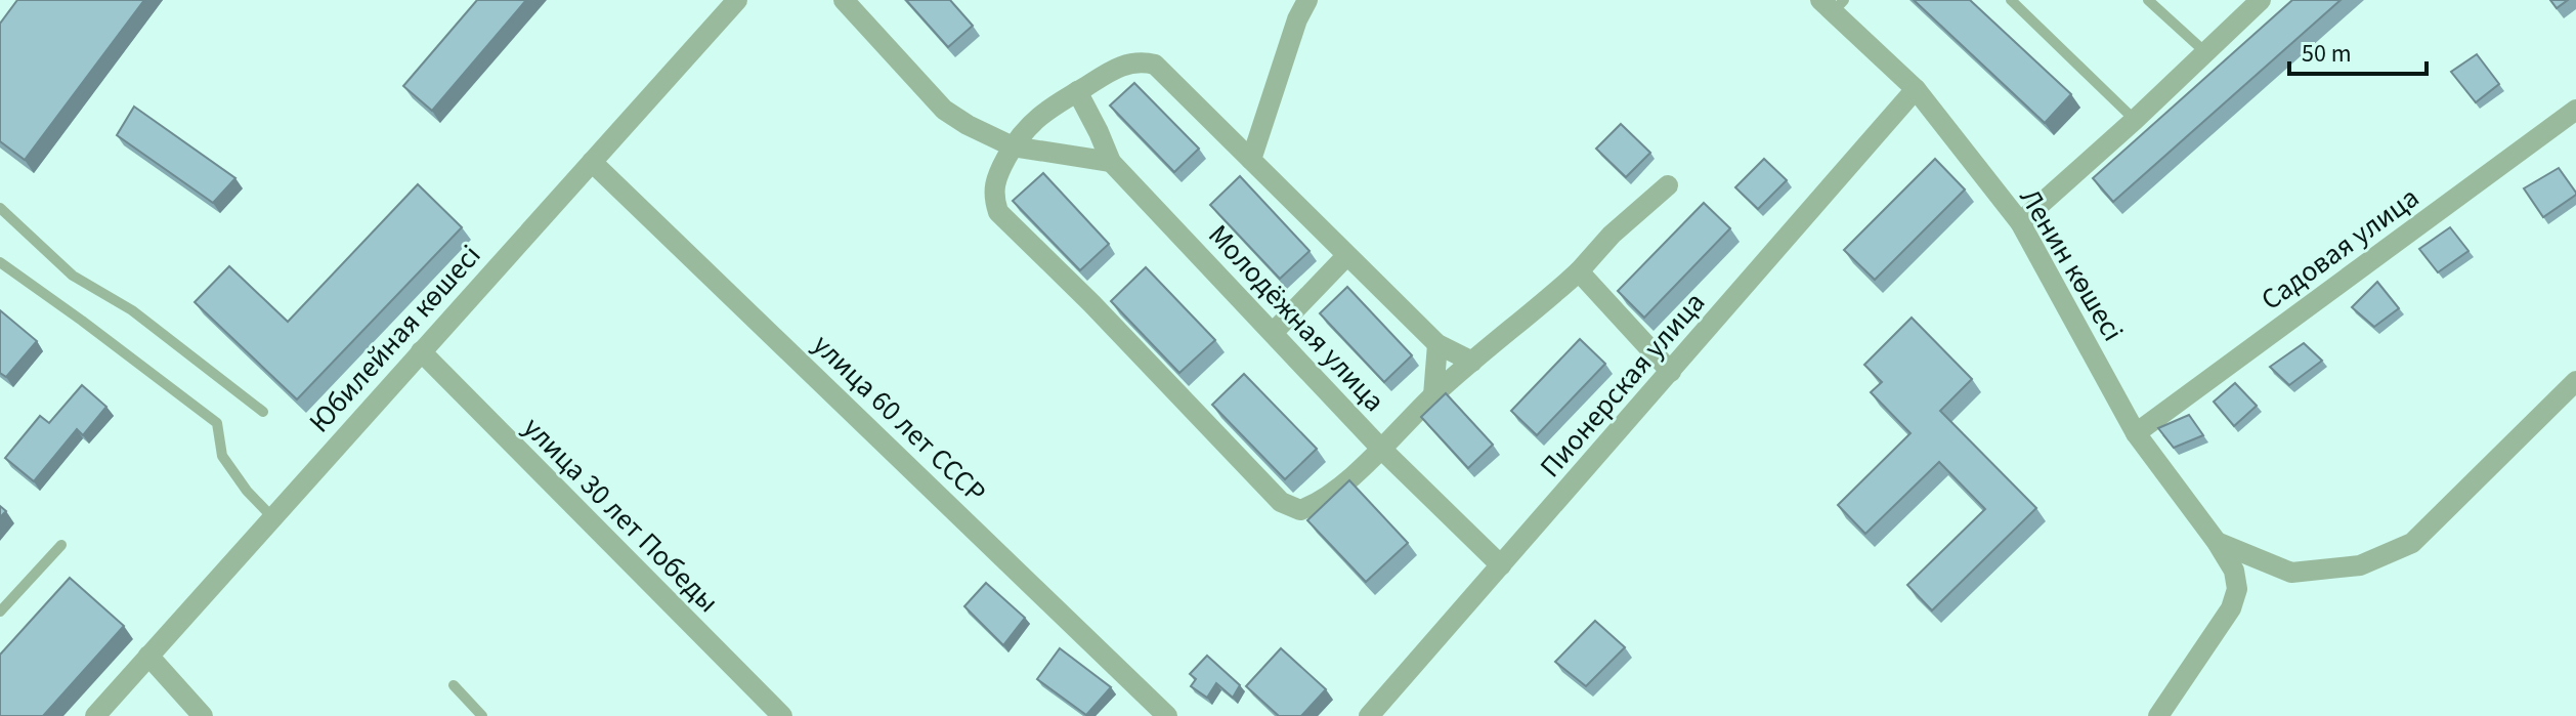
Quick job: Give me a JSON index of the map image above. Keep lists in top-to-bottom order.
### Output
{
  "streets": {
    "street": [
      "Садовая улица",
      "Ленин көшесі",
      "Молодёжная улица",
      "Юбилейная көшесі",
      "Пионерская улица",
      "улица 60 лет СССР",
      "улица 30 лет Победы"
    ]
  },
  "crossings": [
    ["Садовая улица", "Ленин көшесі"],
    ["Ленин көшесі", "Пионерская улица"],
    ["Молодёжная улица", "Пионерская улица"],
    ["Юбилейная көшесі", "улица 60 лет СССР"],
    ["Юбилейная көшесі", "улица 30 лет Победы"]
  ],
  "scale_bar": "50 m"
}
